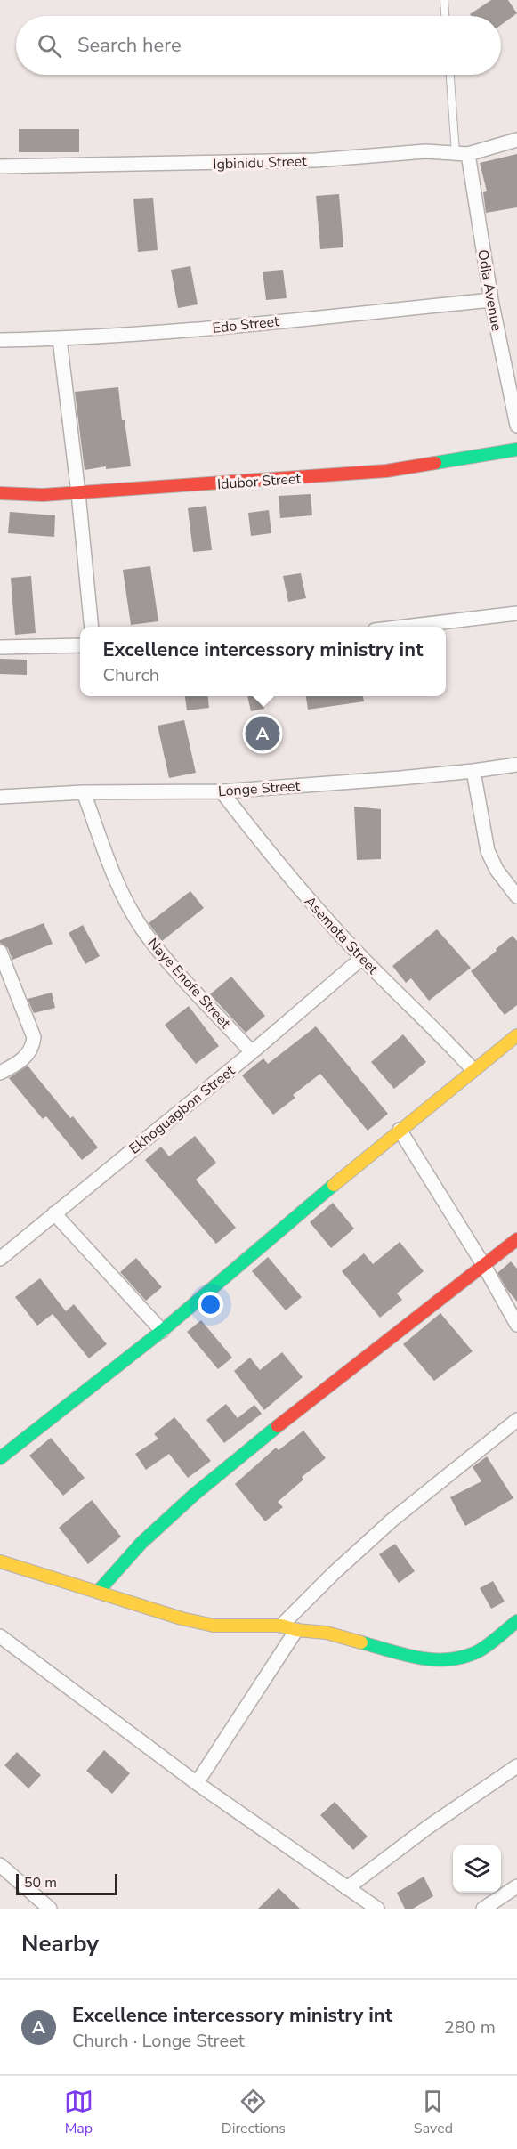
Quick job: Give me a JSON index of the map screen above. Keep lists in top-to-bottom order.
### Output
{
  "streets": {
    "street": [
      "Igbinidu Street",
      "Odia Avenue",
      "Edo Street",
      "Idubor Street",
      "Longe Street",
      "Asemota Street",
      "Naye Enofe Street",
      "Ekhoguagbon Street"
    ]
  },
  "crossings": [
    ["Igbinidu Street", "Odia Avenue"],
    ["Odia Avenue", "Edo Street"],
    ["Longe Street", "Asemota Street"],
    ["Longe Street", "Naye Enofe Street"],
    ["Asemota Street", "Ekhoguagbon Street"],
    ["Naye Enofe Street", "Ekhoguagbon Street"]
  ],
  "scale_bar": "50 m",
  "page": {
    "search": "Search here",
    "popup": ["Excellence intercessory ministry int", "Church"],
    "pins": "A",
    "scale": "50 m",
    "heading": "Nearby",
    "list": [
      {
        "mark": "A",
        "name": "Excellence intercessory ministry int",
        "note": "Church · Longe Street",
        "value": "280 m"
      }
    ],
    "nav": ["Map", "Directions", "Saved"]
  }
}
